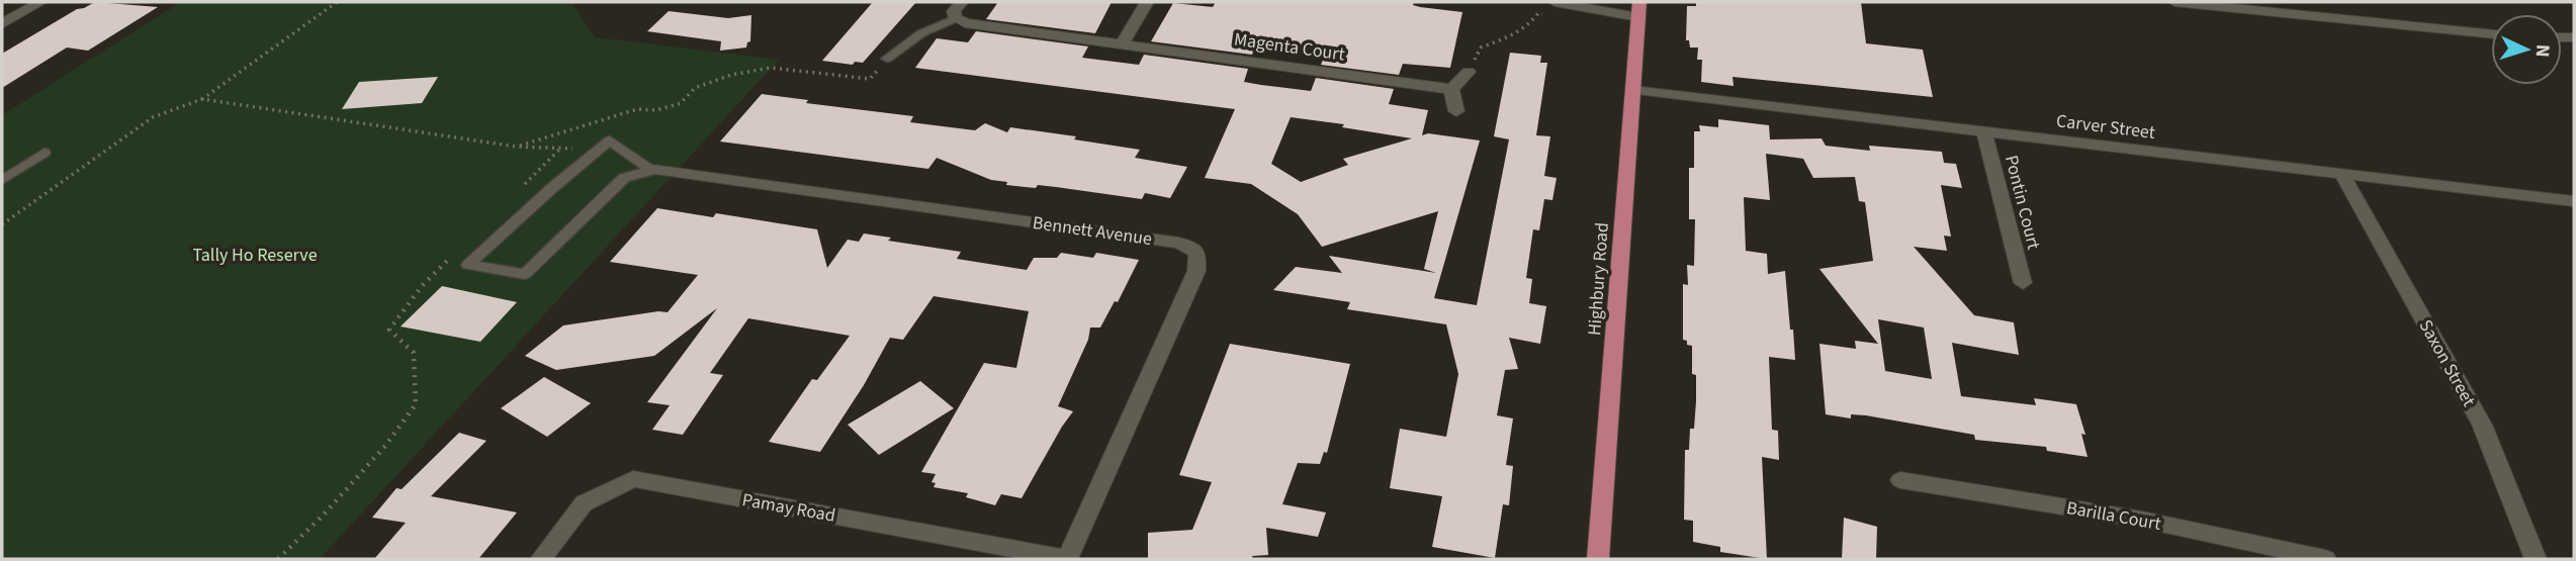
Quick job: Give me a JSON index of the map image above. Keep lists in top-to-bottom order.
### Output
{
  "streets": {
    "main road": ["Highbury Road"],
    "street": [
      "Magenta Court",
      "Carver Street",
      "Pontin Court",
      "Bennett Avenue",
      "Saxon Street",
      "Pamay Road",
      "Barilla Court"
    ]
  },
  "crossings": [
    ["Carver Street", "Pontin Court"],
    ["Carver Street", "Highbury Road"],
    ["Carver Street", "Saxon Street"],
    ["Bennett Avenue", "Pamay Road"]
  ],
  "parks": ["Tally Ho Reserve"],
  "north": "right"
}
